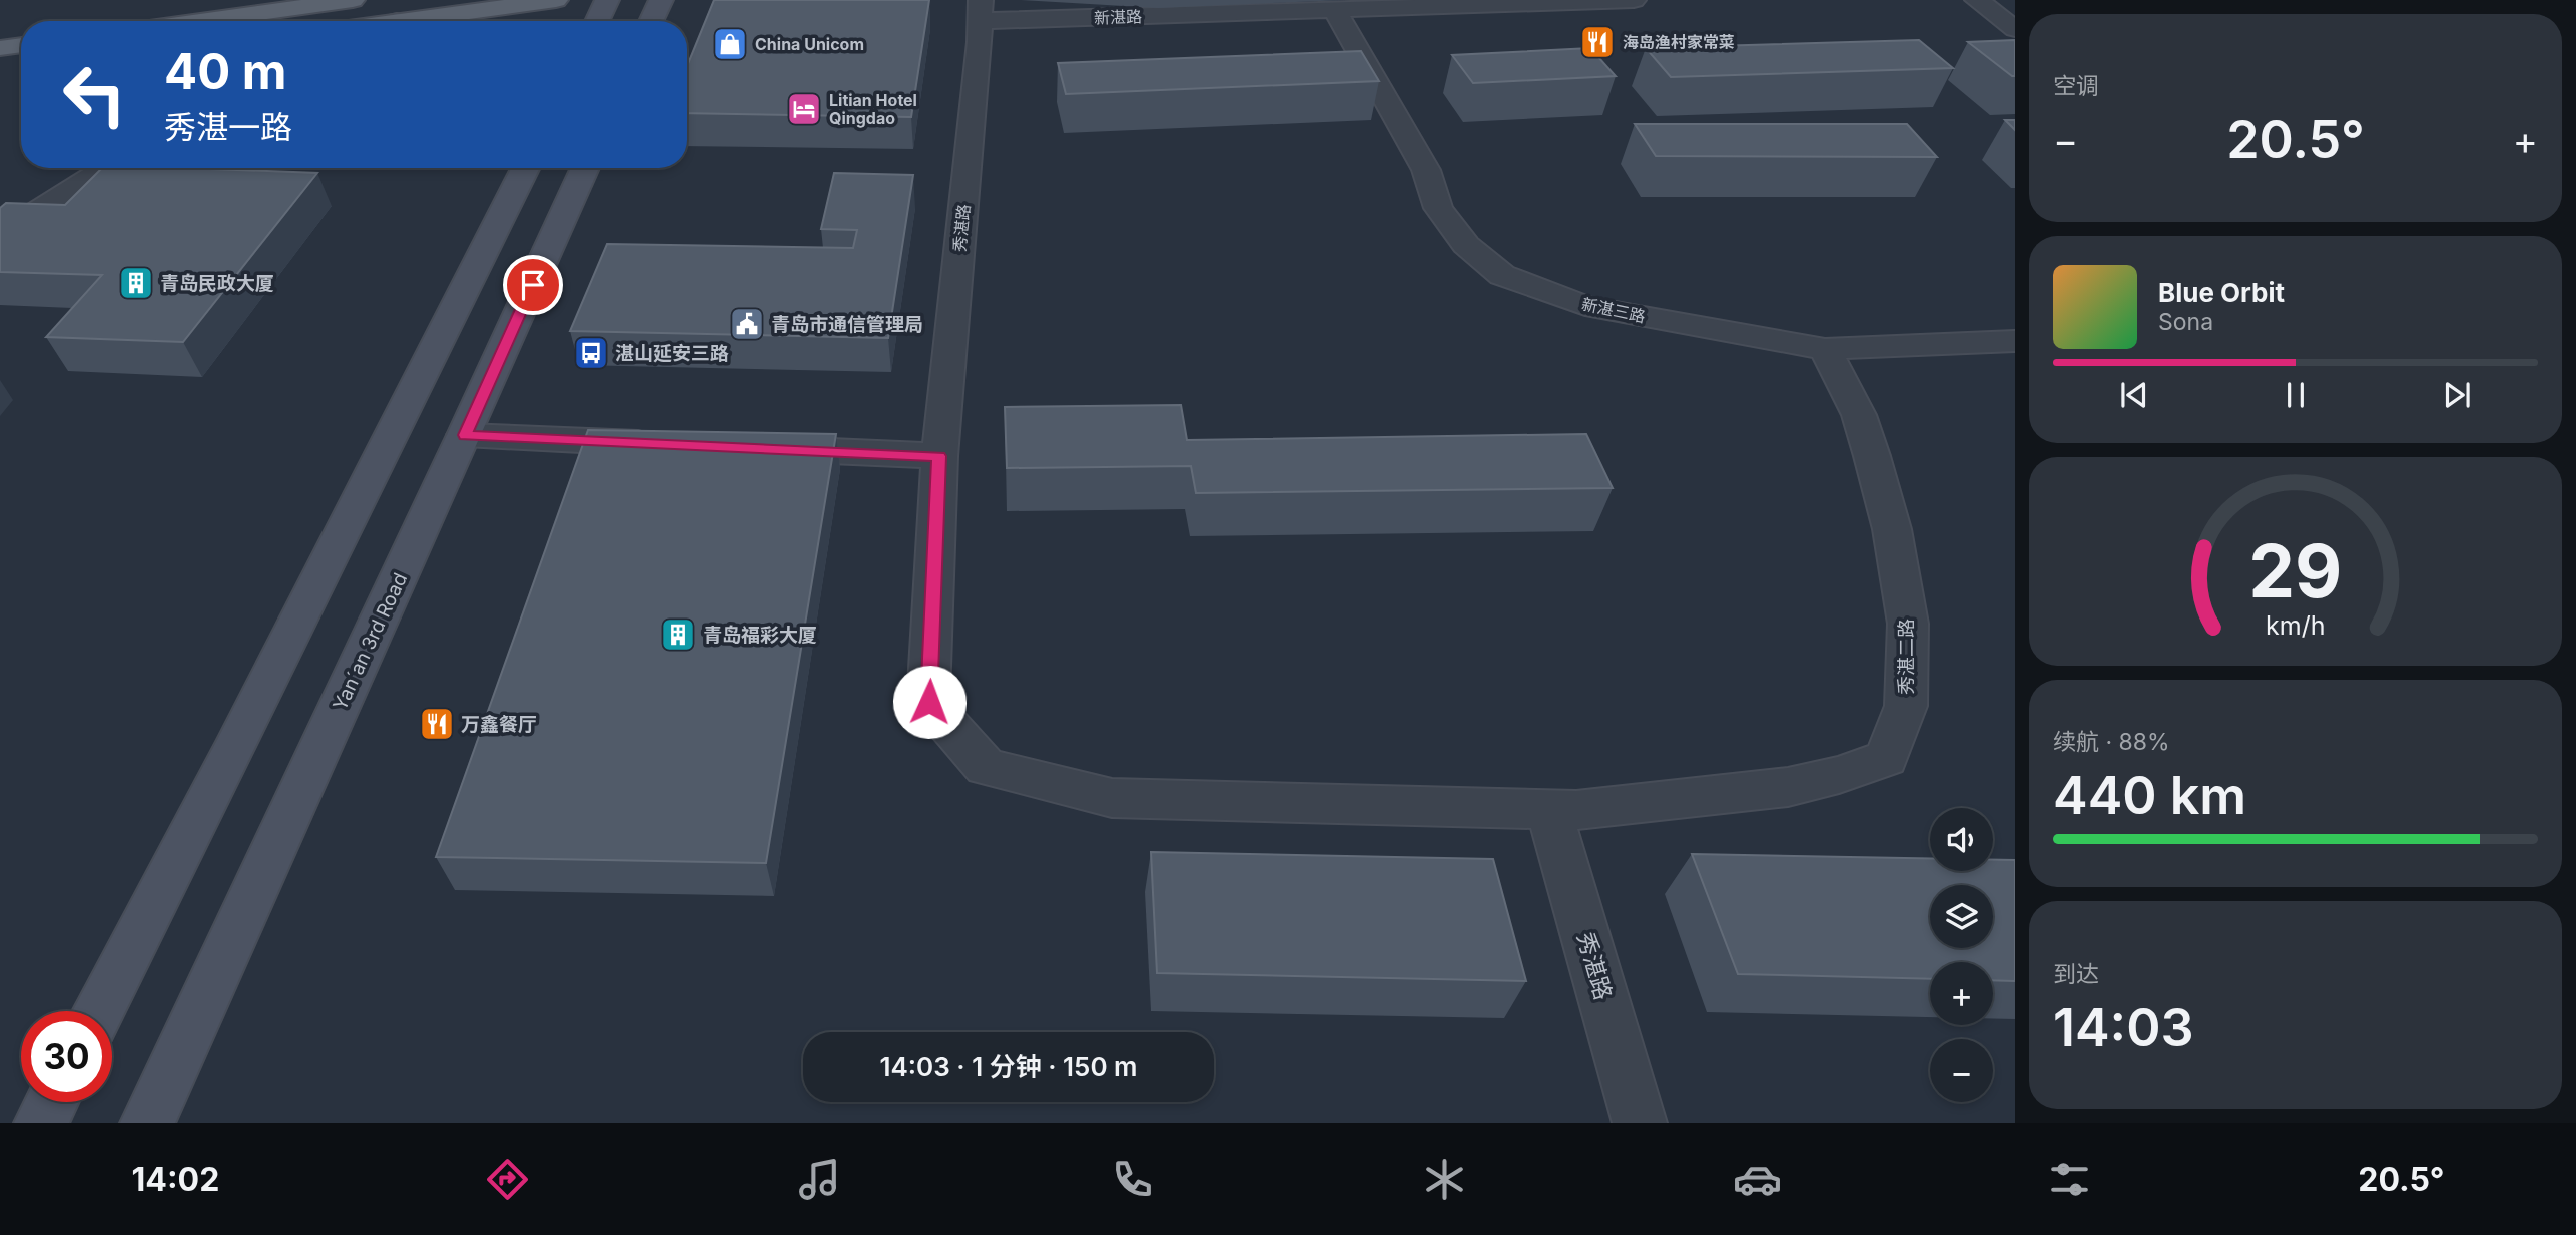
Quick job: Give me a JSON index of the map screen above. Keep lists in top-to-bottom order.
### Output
{
  "streets": {
    "main road": ["Yan´an 3rd Road"],
    "street": [
      "新湛路",
      "秀湛路",
      "新湛三路",
      "秀湛二路"
    ]
  },
  "crossings": [
    ["新湛路", "秀湛路"],
    ["新湛路", "新湛三路"],
    ["秀湛路", "秀湛二路"],
    ["新湛三路", "秀湛二路"]
  ],
  "places": {
    "restaurant": ["海岛渔村家常菜", "万鑫餐厅"],
    "shop": ["China Unicom"],
    "hotel": ["Litian Hotel Qingdao"],
    "building": ["青岛民政大厦", "青岛福彩大厦"],
    "public building": ["青岛市通信管理局"],
    "bus stop": ["湛山延安三路"]
  },
  "page": {
    "tile": [
      "空调",
      ["续航 · 88%", "440 km"],
      ["到达", "14:03"]
    ],
    "turn": ["40 m", "秀湛一路"],
    "heat": ["−", "20.5°", "+"],
    "song": ["Blue Orbit", "Sona"],
    "map_buttons": ["+", "−"],
    "limit": "30",
    "trip": "14:03 · 1 分钟 · 150 m",
    "tabs": ["14:02", "20.5°"],
    "gauge": ["29", "km/h"]
  }
}
